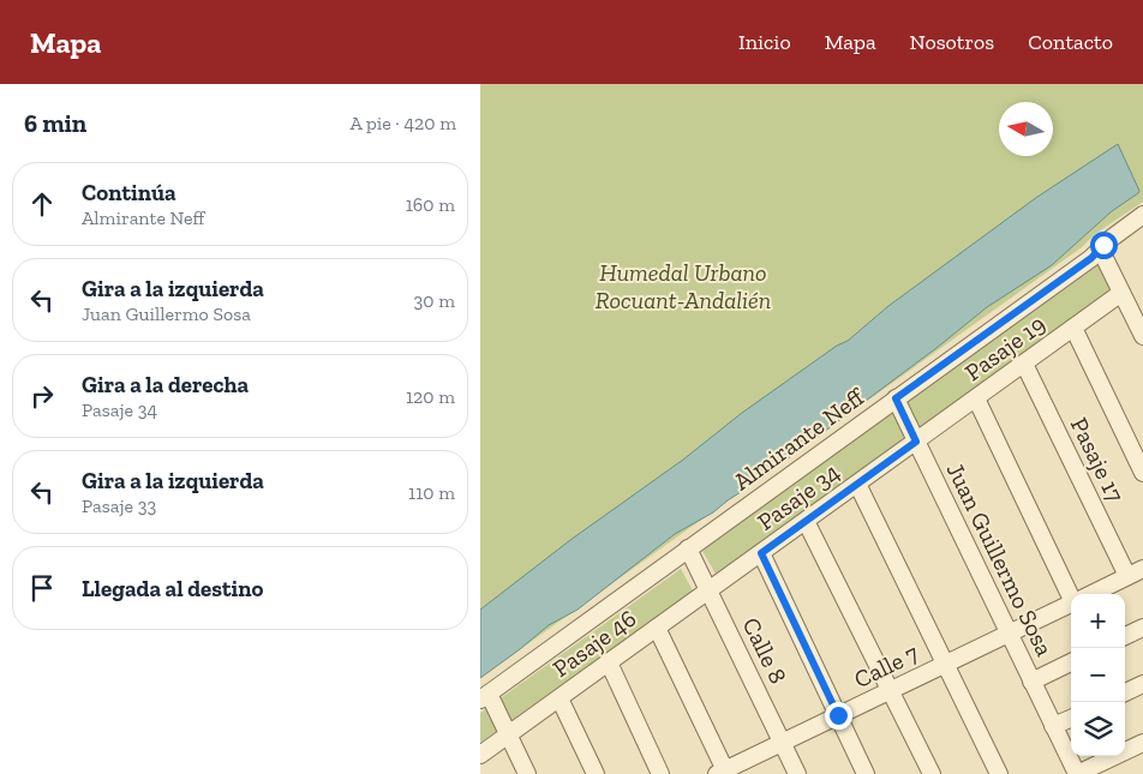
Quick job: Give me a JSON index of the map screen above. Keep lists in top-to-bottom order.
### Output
{
  "streets": {
    "street": [
      "Pasaje 19",
      "Almirante Neff",
      "Pasaje 17",
      "Pasaje 34",
      "Juan Guillermo Sosa",
      "Pasaje 46",
      "Calle 8",
      "Calle 7"
    ]
  },
  "crossings": [
    ["Pasaje 19", "Pasaje 17"],
    ["Pasaje 19", "Pasaje 34"],
    ["Pasaje 19", "Juan Guillermo Sosa"],
    ["Almirante Neff", "Juan Guillermo Sosa"],
    ["Almirante Neff", "Calle 8"],
    ["Pasaje 17", "Calle 7"],
    ["Pasaje 34", "Juan Guillermo Sosa"],
    ["Pasaje 34", "Pasaje 46"],
    ["Pasaje 34", "Calle 8"],
    ["Juan Guillermo Sosa", "Calle 7"],
    ["Pasaje 46", "Calle 8"],
    ["Calle 8", "Calle 7"]
  ],
  "parks": ["Humedal Urbano Rocuant-Andalién"],
  "north": "left",
  "page": {
    "header": "Mapa",
    "nav": [
      "Inicio",
      "Mapa",
      "Nosotros",
      "Contacto"
    ],
    "heading": ["6 min", "A pie · 420 m"],
    "list": [
      ["Continúa", "Almirante Neff", "160 m"],
      ["Gira a la izquierda", "Juan Guillermo Sosa", "30 m"],
      ["Gira a la derecha", "Pasaje 34", "120 m"],
      ["Gira a la izquierda", "Pasaje 33", "110 m"],
      "Llegada al destino"
    ],
    "map_buttons": ["+", "−"]
  }
}
